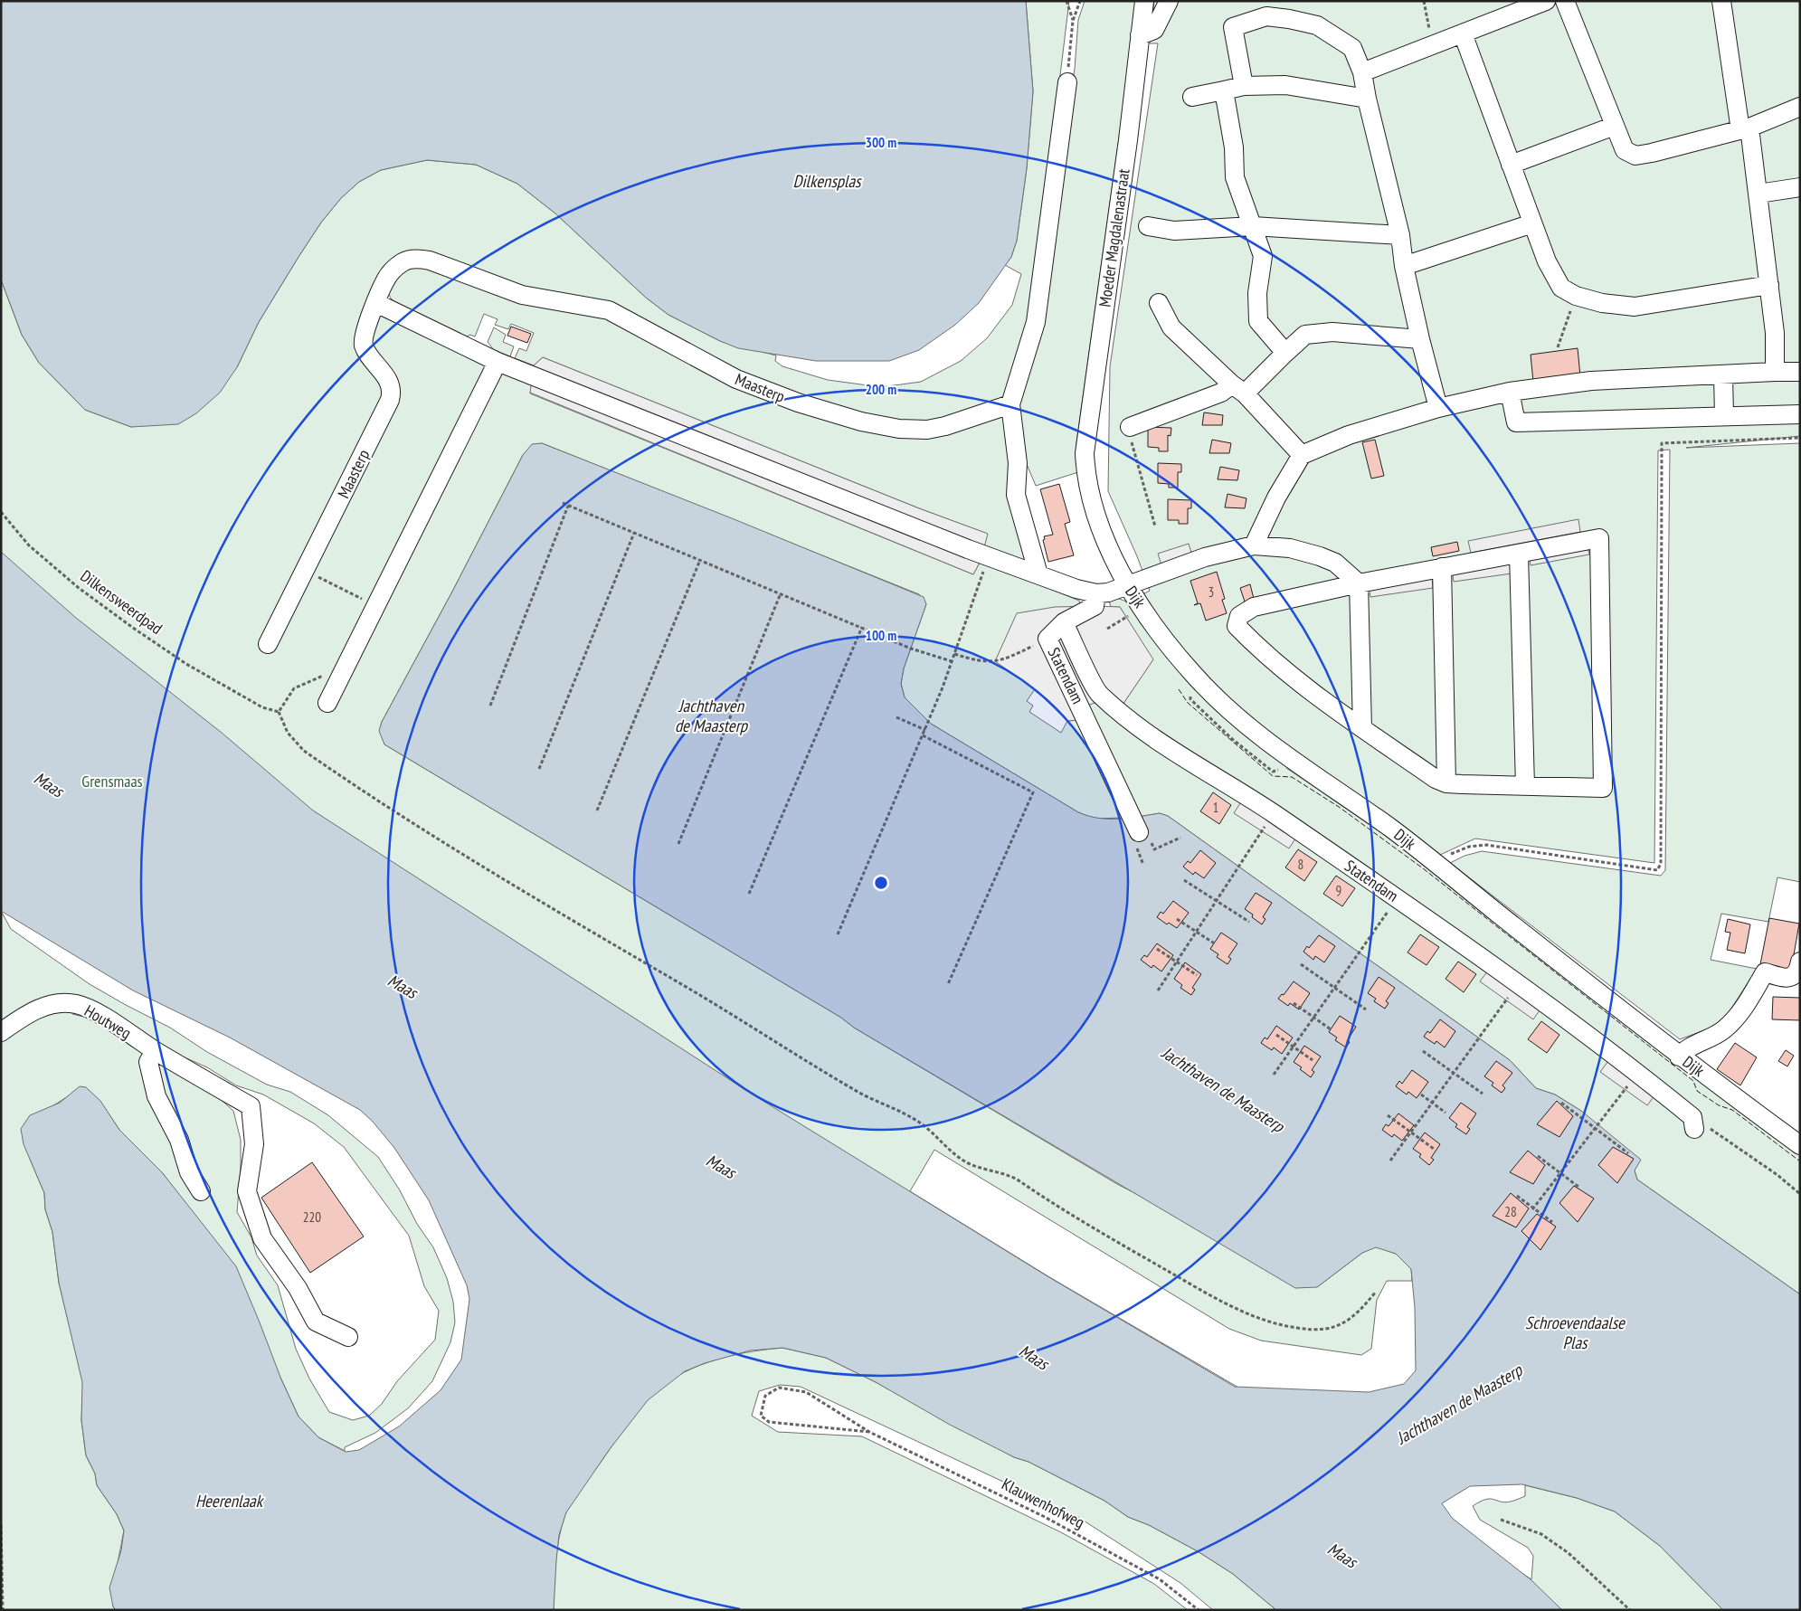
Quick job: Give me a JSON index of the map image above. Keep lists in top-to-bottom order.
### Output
{
  "streets": {
    "street": [
      "Moeder Magdalenastraat",
      "Maasterp",
      "Dijk",
      "Statendam",
      "Houtweg"
    ],
    "path": ["Dilkensweerdpad", "Klauwenhofweg"]
  },
  "crossings": [
    ["Moeder Magdalenastraat", "Dijk"]
  ],
  "water": [
    "Dilkensplas",
    "Jachthaven de Maasterp",
    "Maas",
    "Schroevendaalse Plas",
    "Heerenlaak"
  ],
  "parks": ["Grensmaas"],
  "house_numbers": [
    "3",
    "1",
    "8",
    "9",
    "28",
    "220"
  ],
  "rings": ["300 m", "200 m", "100 m"]
}
